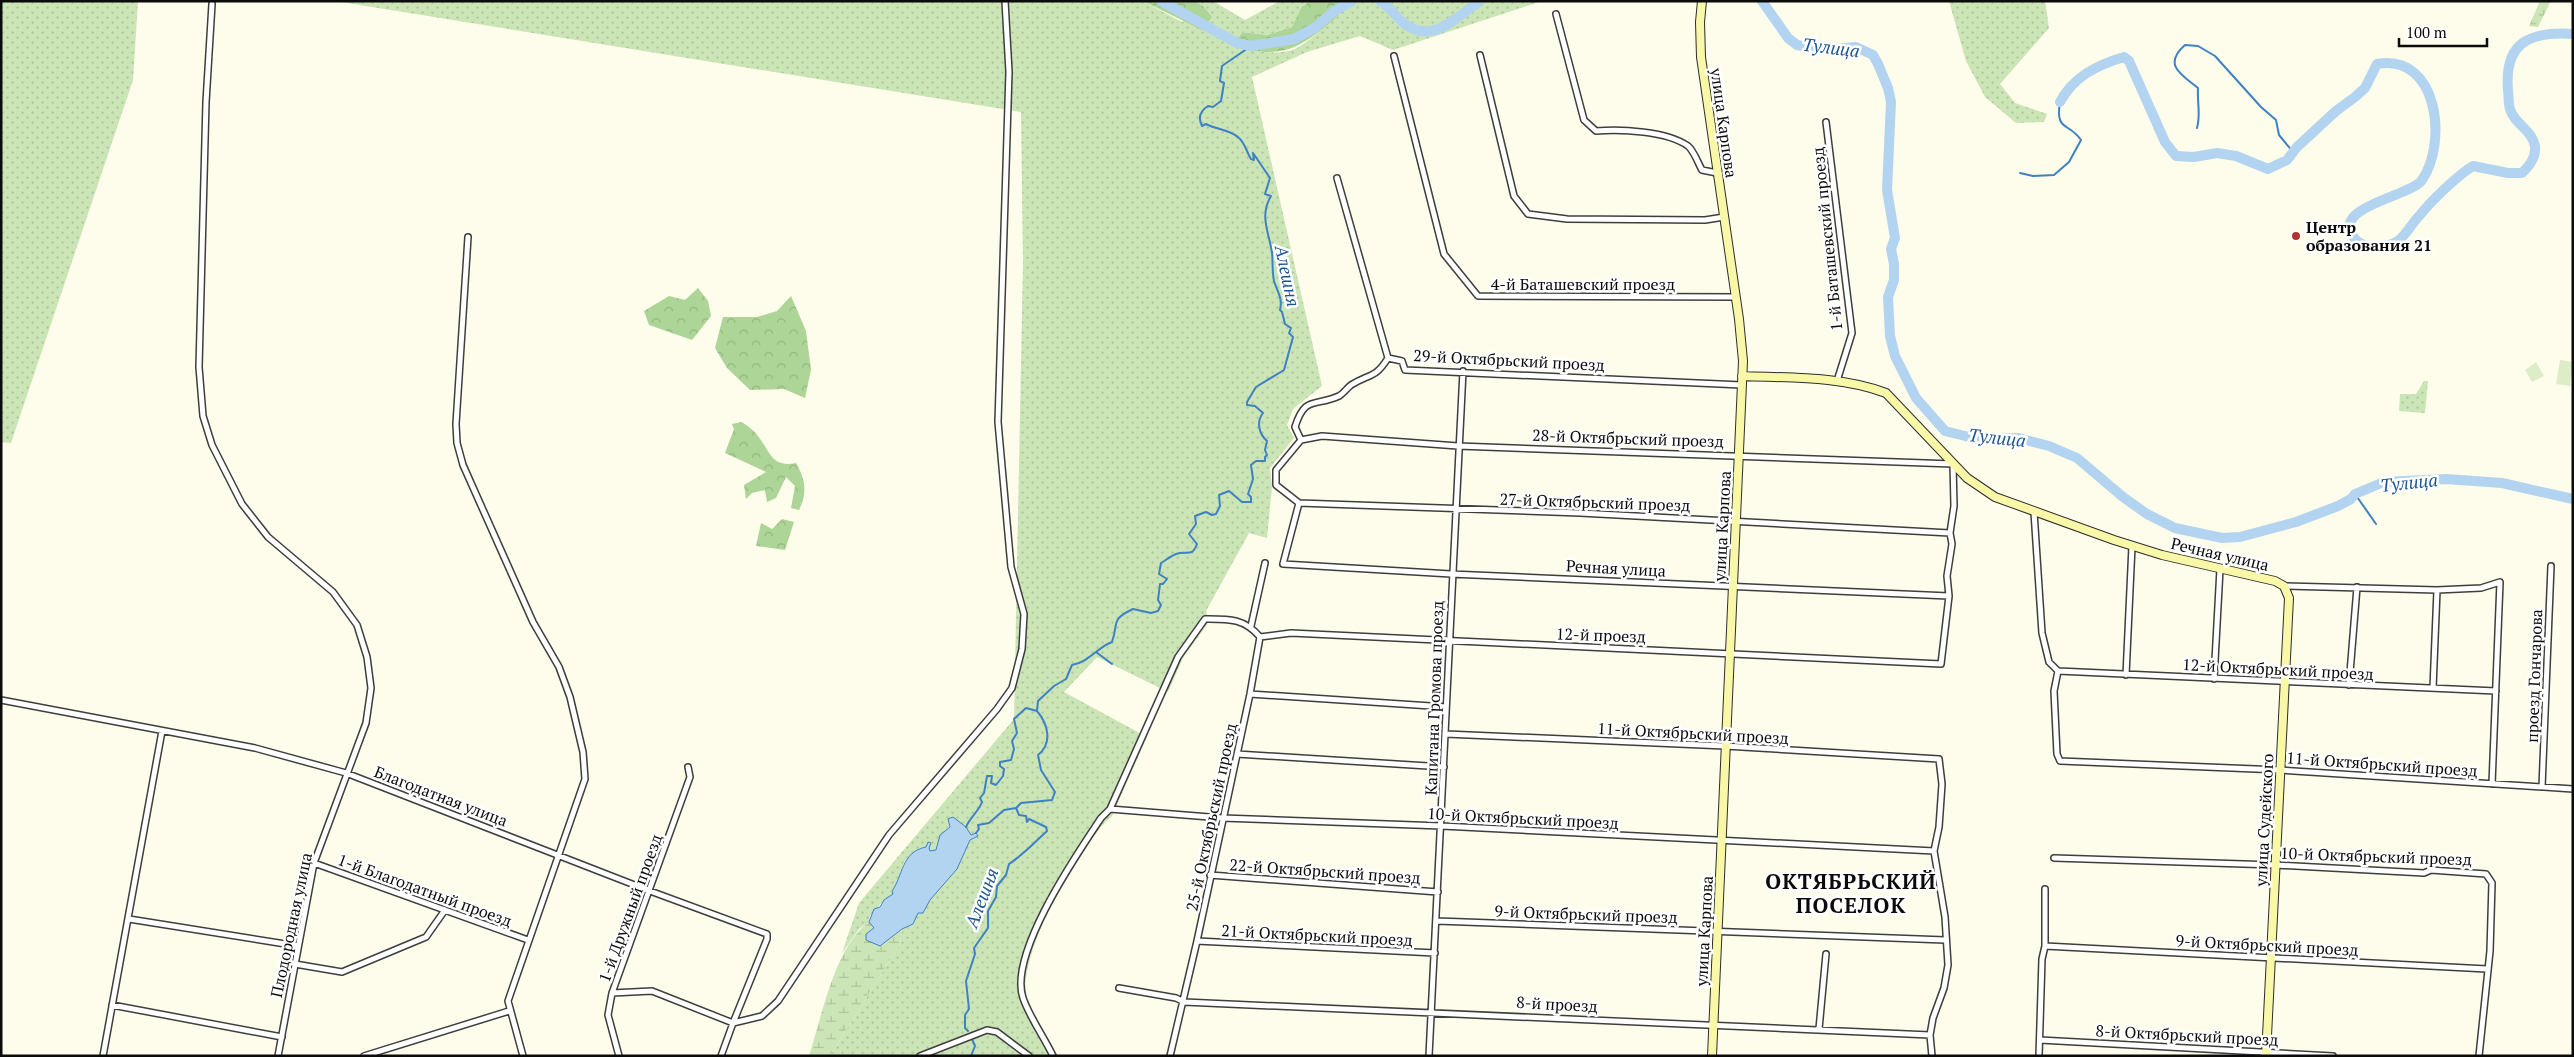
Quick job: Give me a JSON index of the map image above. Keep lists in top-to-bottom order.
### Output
{
  "streets": {
    "street": [
      "улица Карпова",
      "1-й Баташевский проезд",
      "4-й Баташевский проезд",
      "29-й Октябрьский проезд",
      "28-й Октябрьский проезд",
      "27-й Октябрьский проезд",
      "Речная улица",
      "12-й проезд",
      "12-й Октябрьский проезд",
      "проезд Гончарова",
      "Капитана Громова проезд",
      "11-й Октябрьский проезд",
      "Благодатная улица",
      "25-й Октябрьский проезд",
      "10-й Октябрьский проезд",
      "улица Судейского",
      "22-й Октябрьский проезд",
      "1-й Благодатный проезд",
      "1-й Дружный проезд",
      "9-й Октябрьский проезд",
      "Плодородная улица",
      "21-й Октябрьский проезд",
      "8-й проезд",
      "8-й Октябрьский проезд"
    ]
  },
  "crossings": [
    ["улица Карпова", "4-й Баташевский проезд"],
    ["улица Карпова", "29-й Октябрьский проезд"],
    ["улица Карпова", "28-й Октябрьский проезд"],
    ["улица Карпова", "27-й Октябрьский проезд"],
    ["улица Карпова", "Речная улица"],
    ["улица Карпова", "12-й проезд"],
    ["улица Карпова", "11-й Октябрьский проезд"],
    ["улица Карпова", "10-й Октябрьский проезд"],
    ["улица Карпова", "9-й Октябрьский проезд"],
    ["улица Карпова", "8-й проезд"],
    ["29-й Октябрьский проезд", "Капитана Громова проезд"],
    ["28-й Октябрьский проезд", "Речная улица"],
    ["28-й Октябрьский проезд", "Капитана Громова проезд"],
    ["27-й Октябрьский проезд", "Речная улица"],
    ["27-й Октябрьский проезд", "Капитана Громова проезд"],
    ["Речная улица", "12-й проезд"],
    ["Речная улица", "12-й Октябрьский проезд"],
    ["Речная улица", "Капитана Громова проезд"],
    ["Речная улица", "улица Судейского"],
    ["12-й проезд", "Капитана Громова проезд"],
    ["12-й проезд", "25-й Октябрьский проезд"],
    ["12-й Октябрьский проезд", "11-й Октябрьский проезд"],
    ["12-й Октябрьский проезд", "улица Судейского"],
    ["проезд Гончарова", "11-й Октябрьский проезд"],
    ["Капитана Громова проезд", "11-й Октябрьский проезд"],
    ["Капитана Громова проезд", "10-й Октябрьский проезд"],
    ["Капитана Громова проезд", "22-й Октябрьский проезд"],
    ["Капитана Громова проезд", "9-й Октябрьский проезд"],
    ["Капитана Громова проезд", "21-й Октябрьский проезд"],
    ["Капитана Громова проезд", "8-й проезд"],
    ["11-й Октябрьский проезд", "10-й Октябрьский проезд"],
    ["11-й Октябрьский проезд", "улица Судейского"],
    ["Благодатная улица", "1-й Дружный проезд"],
    ["Благодатная улица", "Плодородная улица"],
    ["25-й Октябрьский проезд", "10-й Октябрьский проезд"],
    ["25-й Октябрьский проезд", "22-й Октябрьский проезд"],
    ["25-й Октябрьский проезд", "21-й Октябрьский проезд"],
    ["25-й Октябрьский проезд", "8-й проезд"],
    ["10-й Октябрьский проезд", "улица Судейского"],
    ["10-й Октябрьский проезд", "9-й Октябрьский проезд"],
    ["улица Судейского", "9-й Октябрьский проезд"],
    ["улица Судейского", "8-й Октябрьский проезд"],
    ["1-й Благодатный проезд", "Плодородная улица"]
  ],
  "districts": ["ОКТЯБРЬСКИЙ ПОСЕЛОК"],
  "water": ["Тулица", "Алешня"],
  "places": ["Центр образования 21"],
  "scale_bar": "100 m"
}
